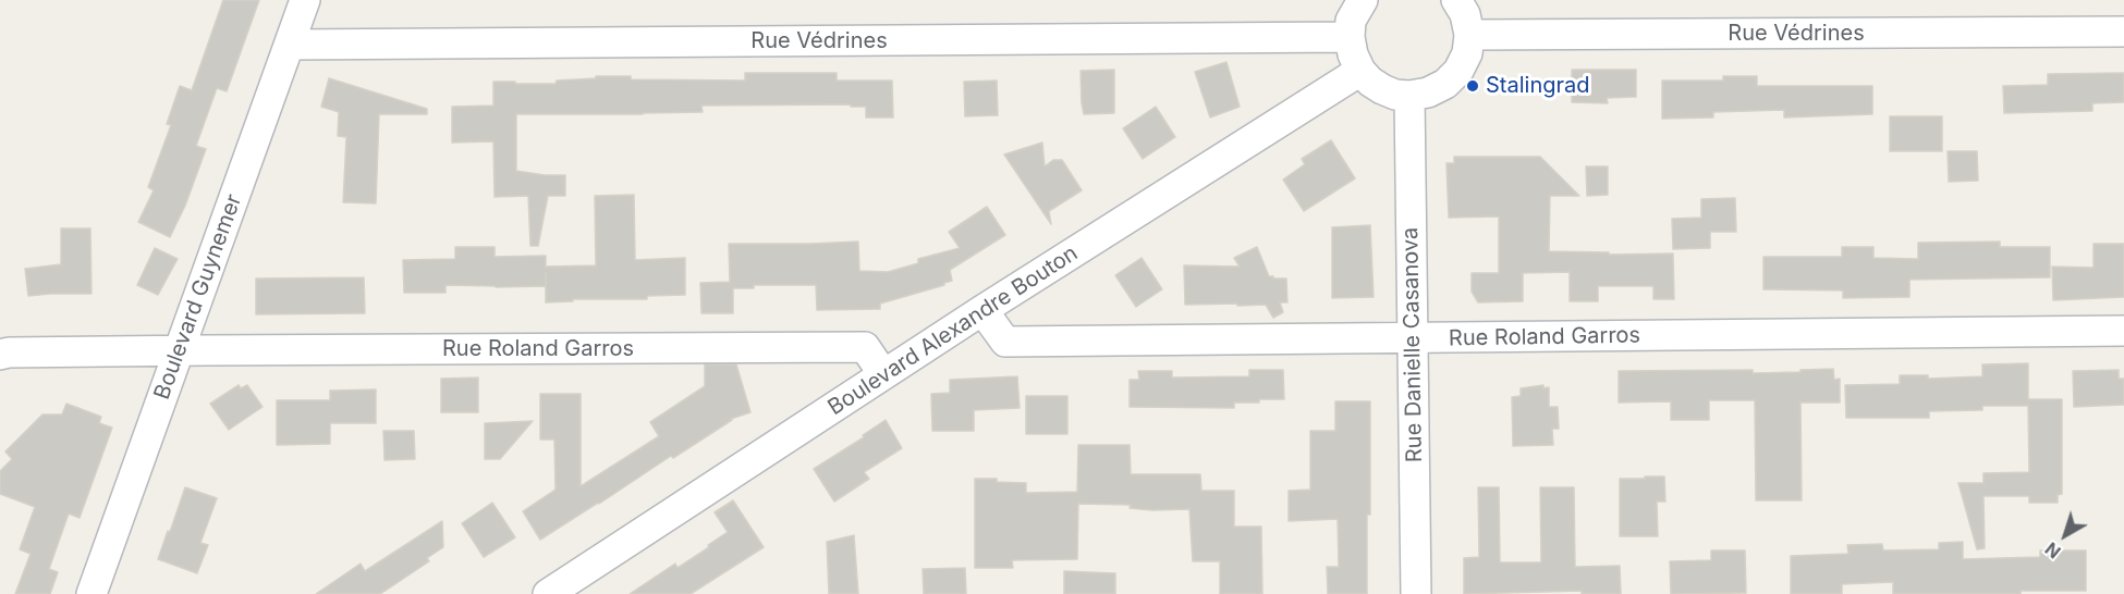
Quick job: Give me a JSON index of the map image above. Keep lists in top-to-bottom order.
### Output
{
  "streets": {
    "street": [
      "Rue Védrines",
      "Boulevard Guynemer",
      "Boulevard Alexandre Bouton",
      "Rue Roland Garros",
      "Rue Danielle Casanova"
    ]
  },
  "crossings": [
    ["Rue Védrines", "Boulevard Guynemer"],
    ["Boulevard Guynemer", "Rue Roland Garros"],
    ["Boulevard Alexandre Bouton", "Rue Roland Garros"],
    ["Rue Roland Garros", "Rue Danielle Casanova"]
  ],
  "places": ["Stalingrad"],
  "north": "bottom left"
}
